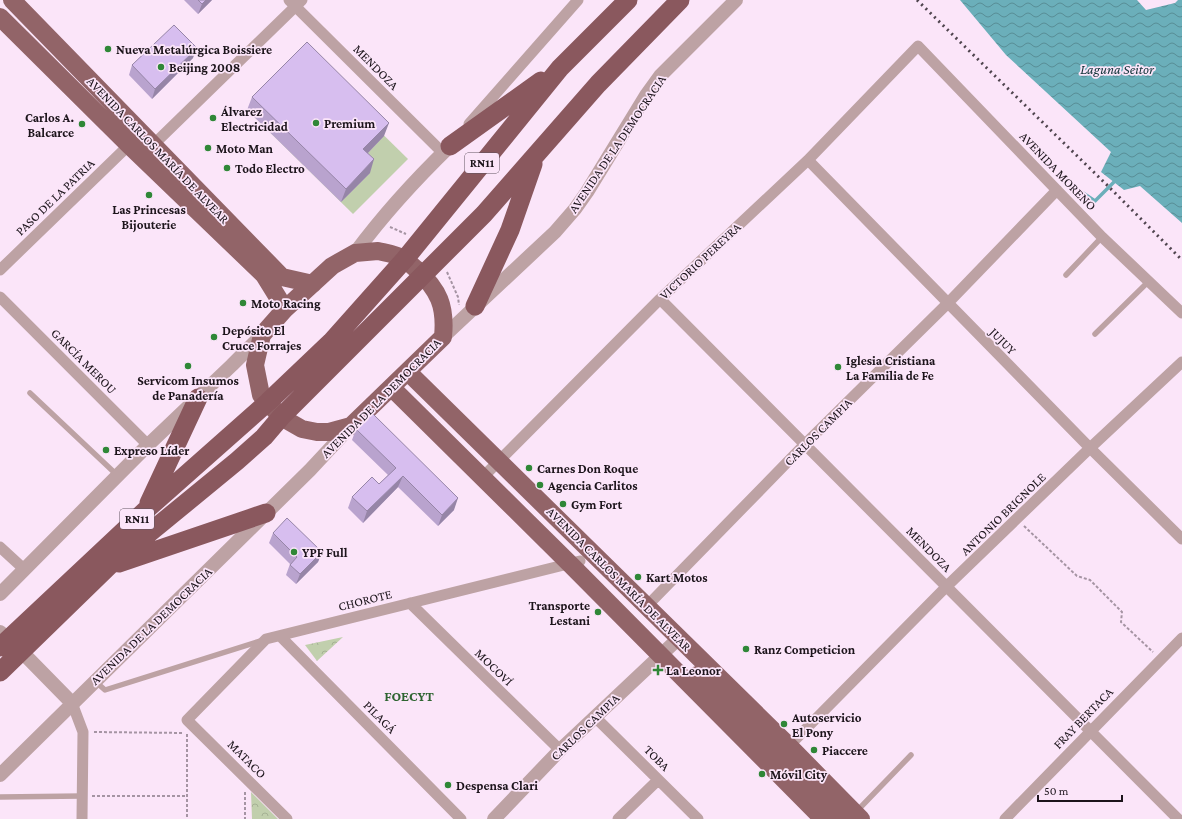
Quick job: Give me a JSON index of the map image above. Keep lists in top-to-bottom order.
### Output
{
  "streets": {
    "highway": ["RN11"],
    "main road": ["AVENIDA DE LA DEMOCRACIA", "AVENIDA CARLOS MARÍA DE ALVEAR"],
    "street": [
      "MENDOZA",
      "AVENIDA MORENO",
      "PASO DE LA PATRIA",
      "VICTORIO PEREYRA",
      "JUJUY",
      "GARCÍA MEROU",
      "CARLOS CAMPIA",
      "ANTONIO BRIGNOLE",
      "CHOROTE",
      "MOCOVÍ",
      "PILAGÁ",
      "FRAY BERTACA",
      "TOBA",
      "MATACO"
    ]
  },
  "crossings": [
    ["MENDOZA", "PASO DE LA PATRIA"],
    ["MENDOZA", "VICTORIO PEREYRA"],
    ["MENDOZA", "CARLOS CAMPIA"],
    ["MENDOZA", "ANTONIO BRIGNOLE"],
    ["MENDOZA", "FRAY BERTACA"],
    ["AVENIDA DE LA DEMOCRACIA", "AVENIDA CARLOS MARÍA DE ALVEAR"],
    ["AVENIDA CARLOS MARÍA DE ALVEAR", "PASO DE LA PATRIA"],
    ["AVENIDA CARLOS MARÍA DE ALVEAR", "VICTORIO PEREYRA"],
    ["AVENIDA CARLOS MARÍA DE ALVEAR", "CARLOS CAMPIA"],
    ["AVENIDA CARLOS MARÍA DE ALVEAR", "ANTONIO BRIGNOLE"],
    ["AVENIDA CARLOS MARÍA DE ALVEAR", "CHOROTE"],
    ["AVENIDA MORENO", "VICTORIO PEREYRA"],
    ["AVENIDA MORENO", "CARLOS CAMPIA"],
    ["VICTORIO PEREYRA", "JUJUY"],
    ["JUJUY", "CARLOS CAMPIA"],
    ["JUJUY", "ANTONIO BRIGNOLE"],
    ["CARLOS CAMPIA", "MOCOVÍ"],
    ["CARLOS CAMPIA", "TOBA"],
    ["CHOROTE", "MOCOVÍ"],
    ["CHOROTE", "PILAGÁ"],
    ["CHOROTE", "MATACO"]
  ],
  "districts": ["FOECYT"],
  "water": ["Laguna Seitor"],
  "places": {
    "other": [
      "Nueva Metalúrgica Boissiere",
      "Beijing 2008",
      "Álvarez Electricidad",
      "Premium",
      "Carlos A. Balcarce",
      "Moto Man",
      "Todo Electro",
      "Las Princesas Bijouterie",
      "Moto Racing",
      "Depósito El Cruce Forrajes",
      "Servicom Insumos de Panadería",
      "Iglesia Cristiana La Familia de Fe",
      "Expreso Líder",
      "Carnes Don Roque",
      "Agencia Carlitos",
      "Gym Fort",
      "YPF Full",
      "Kart Motos",
      "Transporte Lestani",
      "Ranz Competicion",
      "Autoservicio El Pony",
      "Piaccere",
      "Móvil City",
      "Despensa Clari"
    ],
    "health": ["La Leonor"]
  },
  "scale_bar": "50 m"
}
